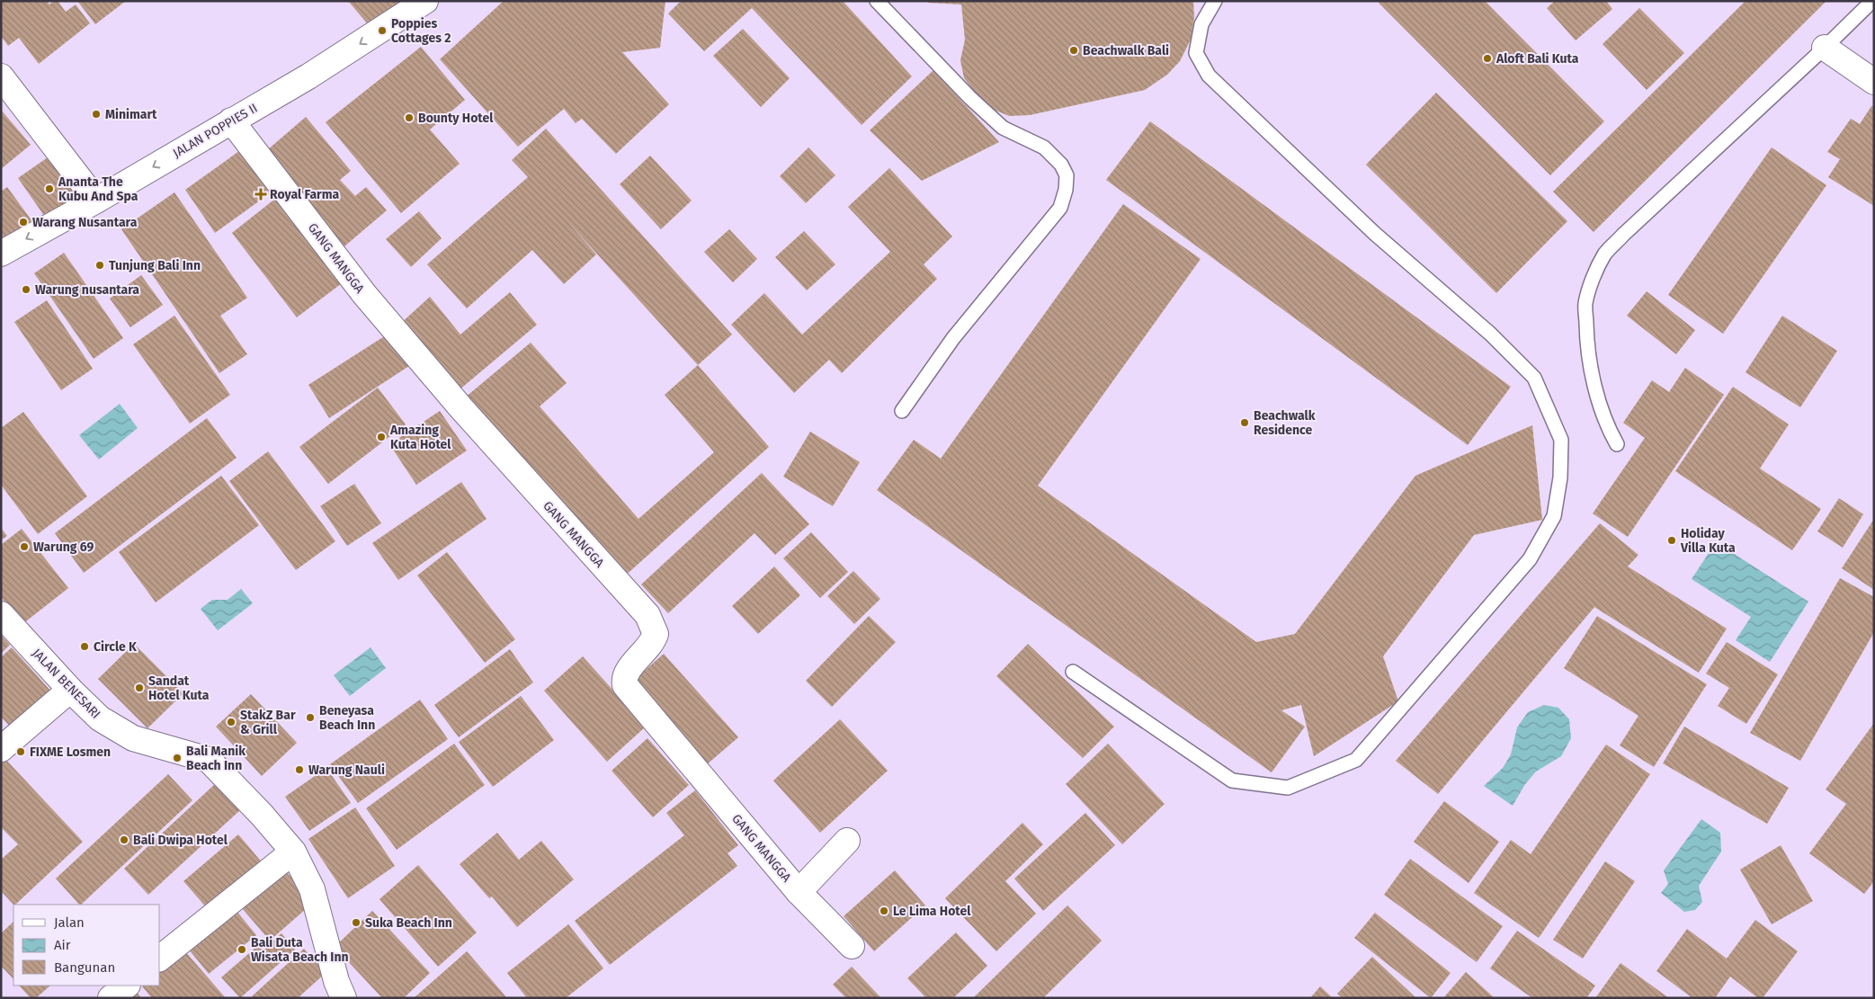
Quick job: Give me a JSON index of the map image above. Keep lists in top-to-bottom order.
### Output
{
  "streets": {
    "street": ["JALAN POPPIES II", "GANG MANGGA", "JALAN BENESARI"]
  },
  "crossings": [
    ["JALAN POPPIES II", "GANG MANGGA"]
  ],
  "one_way": ["JALAN POPPIES II"],
  "places": {
    "other": [
      "Poppies Cottages 2",
      "Beachwalk Bali",
      "Aloft Bali Kuta",
      "Minimart",
      "Bounty Hotel",
      "Ananta The Kubu And Spa",
      "Warang Nusantara",
      "Tunjung Bali Inn",
      "Warung nusantara",
      "Beachwalk Residence",
      "Amazing Kuta Hotel",
      "Holiday Villa Kuta",
      "Warung 69",
      "Circle K",
      "Sandat Hotel Kuta",
      "Beneyasa Beach Inn",
      "StakZ Bar & Grill",
      "FIXME Losmen",
      "Bali Manik Beach Inn",
      "Warung Nauli",
      "Bali Dwipa Hotel",
      "Le Lima Hotel",
      "Suka Beach Inn",
      "Bali Duta Wisata Beach Inn"
    ],
    "health": ["Royal Farma"]
  },
  "legend": ["Jalan", "Air", "Bangunan"]
}
